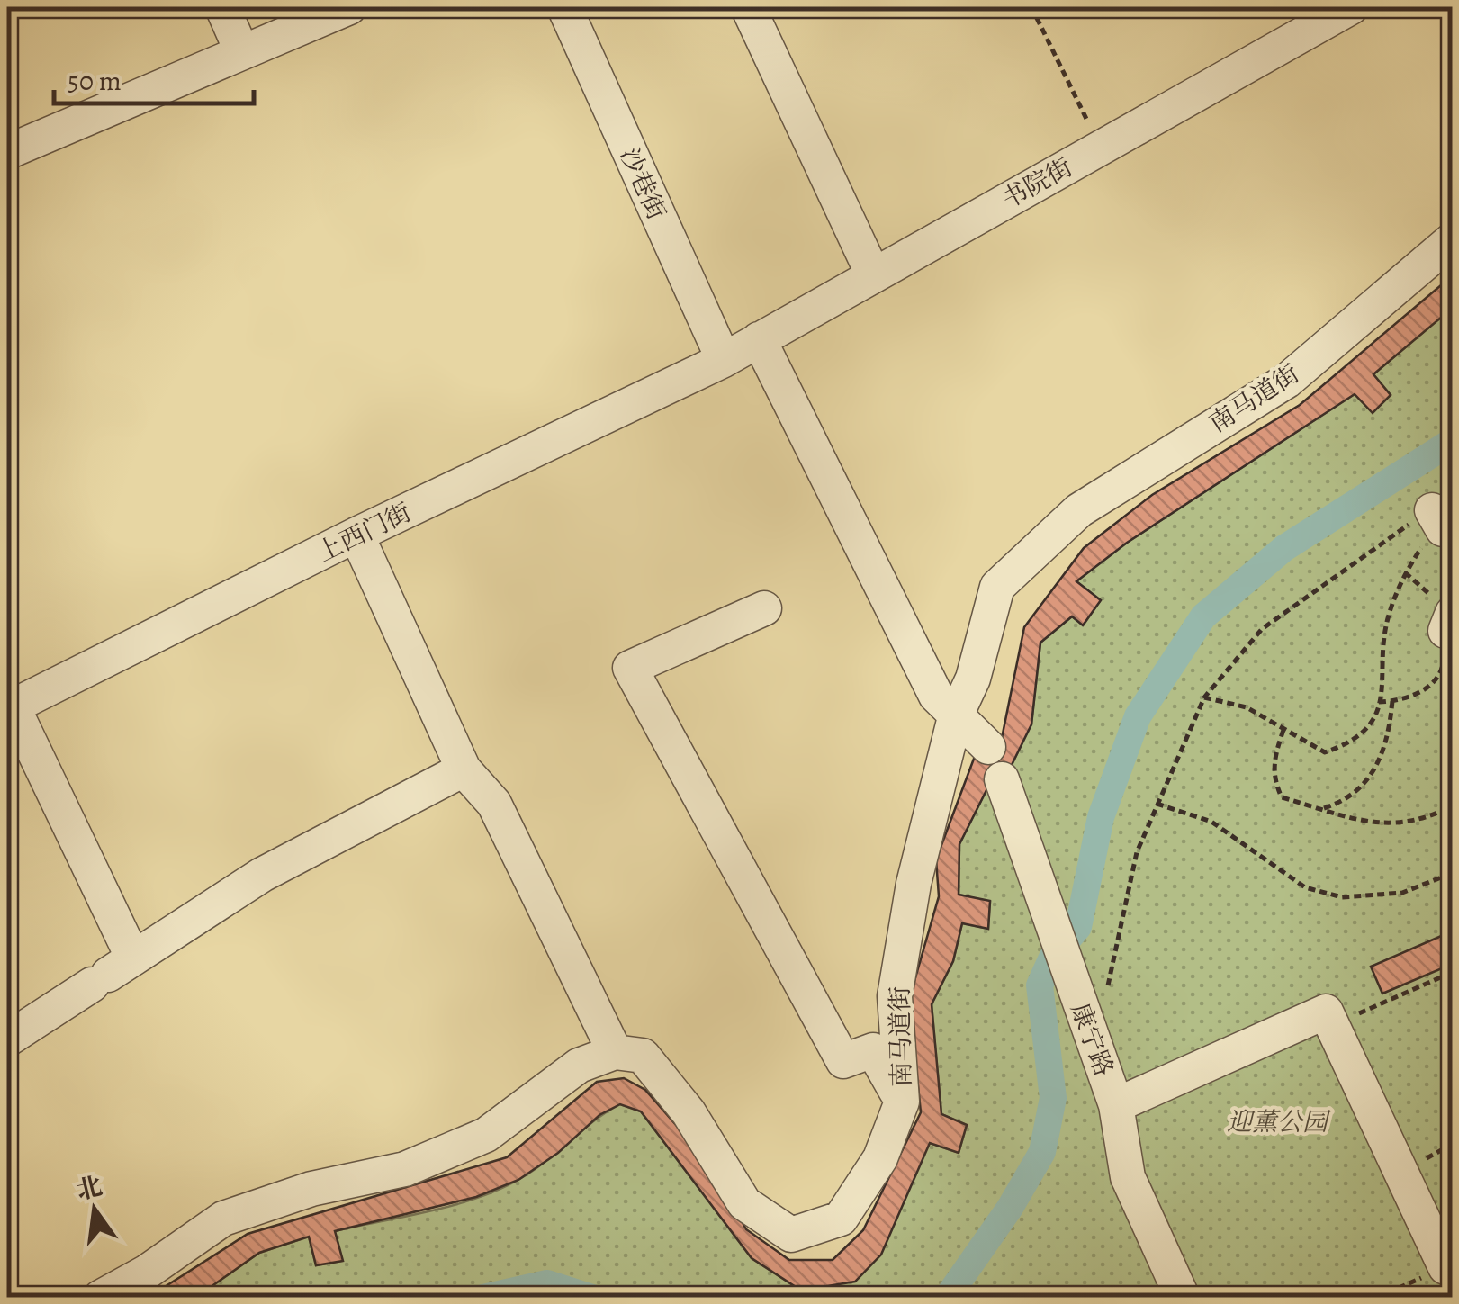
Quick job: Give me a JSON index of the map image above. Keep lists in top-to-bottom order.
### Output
{
  "streets": {
    "street": [
      "书院街",
      "沙巷街",
      "南马道街",
      "上西门街",
      "康宁路"
    ]
  },
  "crossings": [
    ["书院街", "沙巷街"],
    ["书院街", "上西门街"],
    ["沙巷街", "上西门街"]
  ],
  "parks": ["迎薰公园"],
  "scale_bar": "50 m",
  "north": "top"
}
